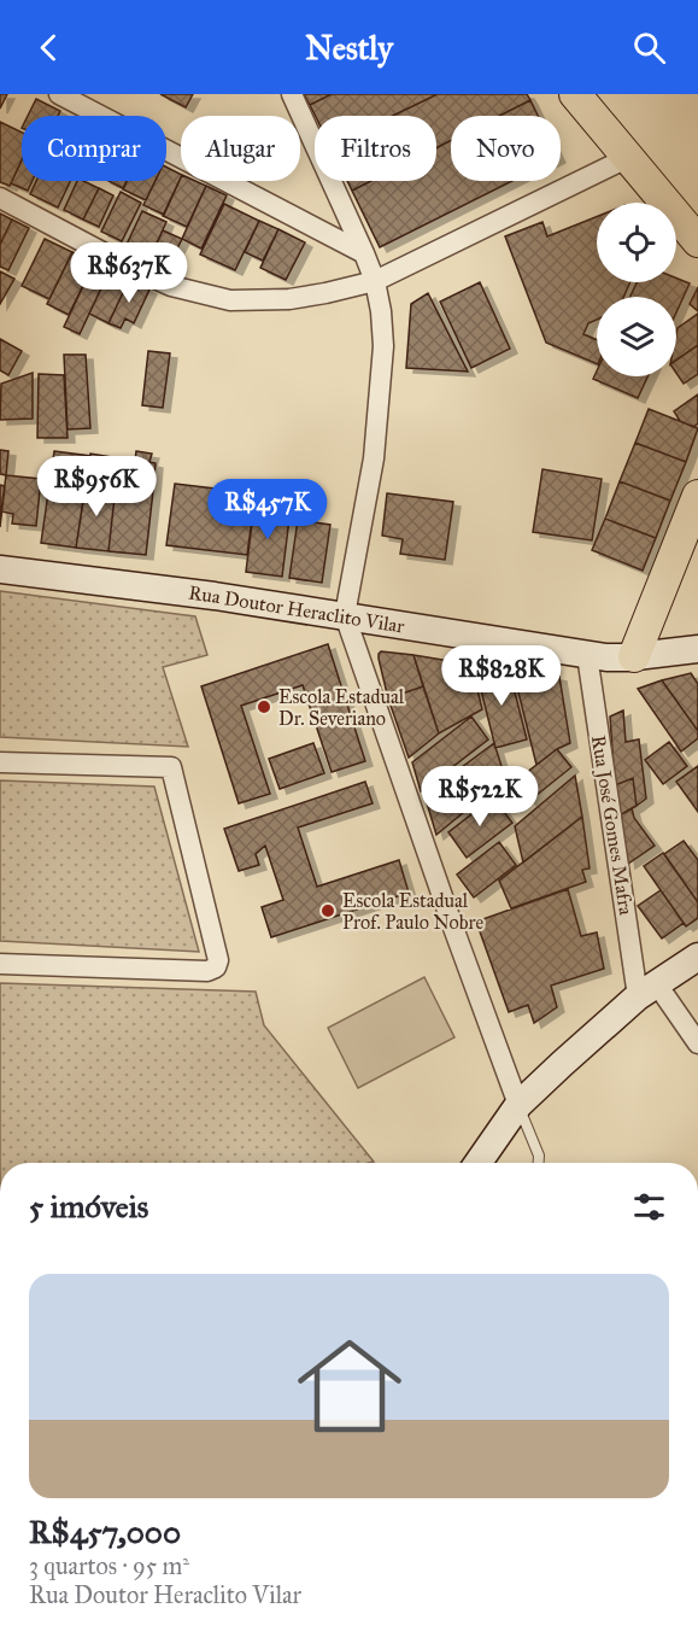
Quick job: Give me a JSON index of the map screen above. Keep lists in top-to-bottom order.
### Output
{
  "streets": {
    "street": ["Rua Doutor Heraclito Vilar", "Rua José Gomes Mafra"]
  },
  "crossings": [
    ["Rua Doutor Heraclito Vilar", "Rua José Gomes Mafra"]
  ],
  "places": ["Escola Estadual Dr. Severiano", "Escola Estadual Prof. Paulo Nobre"],
  "page": {
    "header": "Nestly",
    "chip": [
      "Comprar",
      "Alugar",
      "Filtros",
      "Novo"
    ],
    "price": [
      "R$637K",
      "R$956K",
      "R$457K",
      "R$828K",
      "R$522K"
    ],
    "heading": "5 imóveis",
    "list": [
      {
        "name": "R$457,000",
        "note": "3 quartos · 95 m² · Rua Doutor Heraclito Vilar"
      }
    ]
  }
}
